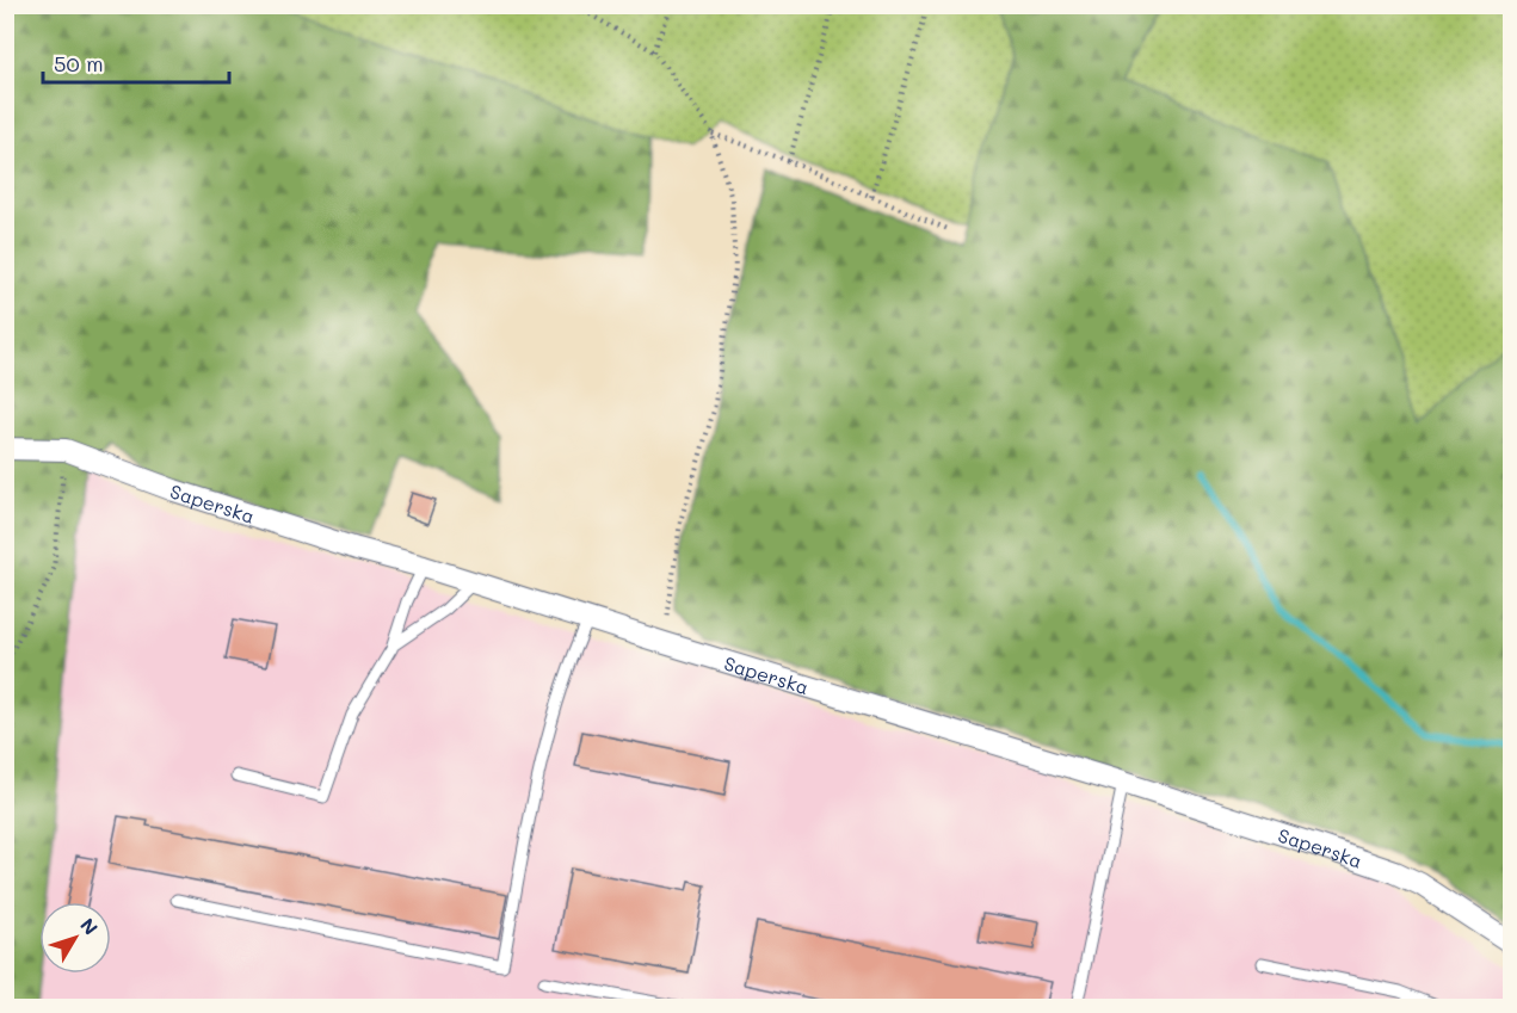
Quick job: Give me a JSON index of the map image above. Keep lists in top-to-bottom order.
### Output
{
  "streets": {
    "street": ["Saperska"]
  },
  "scale_bar": "50 m",
  "north": "top right"
}
